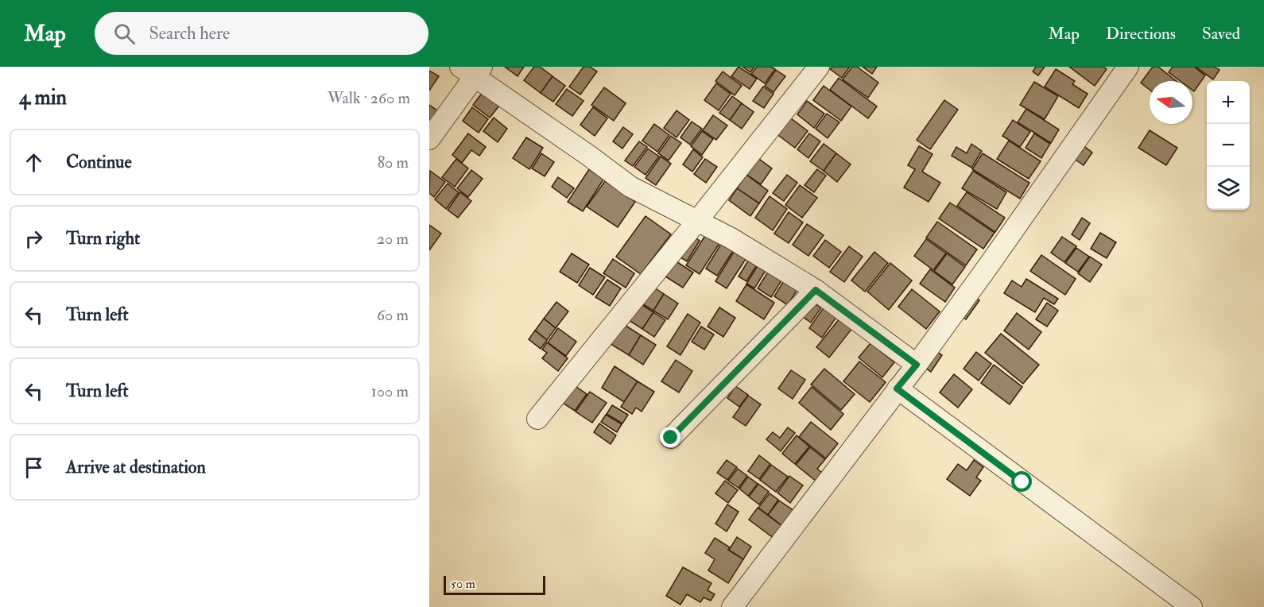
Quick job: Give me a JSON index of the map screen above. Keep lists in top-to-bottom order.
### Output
{
  "scale_bar": "50 m",
  "north": "left",
  "page": {
    "header": "Map",
    "search": "Search here",
    "nav": ["Map", "Directions", "Saved"],
    "heading": ["4 min", "Walk · 260 m"],
    "map_buttons": ["+", "−"],
    "list": [
      ["Continue", "80 m"],
      ["Turn right", "20 m"],
      ["Turn left", "60 m"],
      ["Turn left", "100 m"],
      "Arrive at destination"
    ],
    "scale": "50 m"
  }
}
